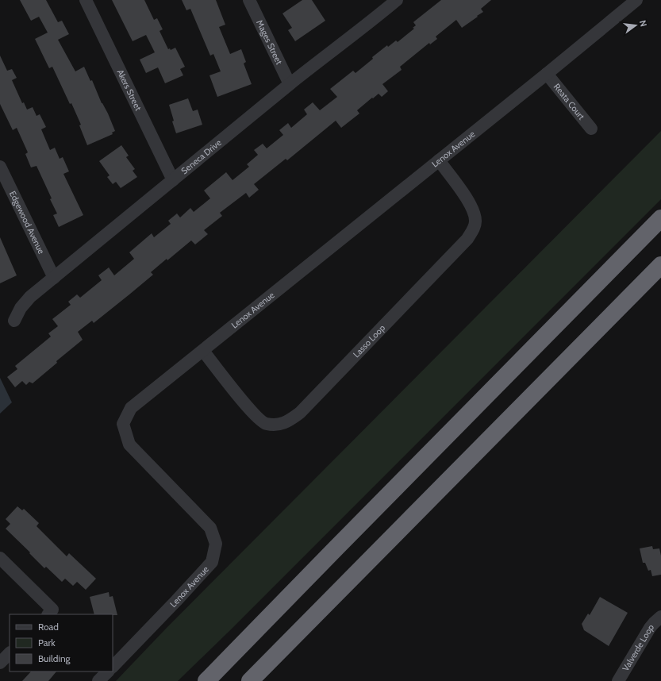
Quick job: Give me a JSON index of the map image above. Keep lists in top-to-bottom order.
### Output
{
  "streets": {
    "street": [
      "Mages Street",
      "Akers Street",
      "Reata Court",
      "Lenox Avenue",
      "Seneca Drive",
      "Edgewood Avenue",
      "Lasso Loop",
      "Valverde Loop"
    ]
  },
  "crossings": [
    ["Mages Street", "Seneca Drive"],
    ["Akers Street", "Seneca Drive"],
    ["Reata Court", "Lenox Avenue"],
    ["Lenox Avenue", "Lasso Loop"],
    ["Seneca Drive", "Edgewood Avenue"]
  ],
  "legend": ["Road", "Park", "Building"],
  "north": "right"
}
